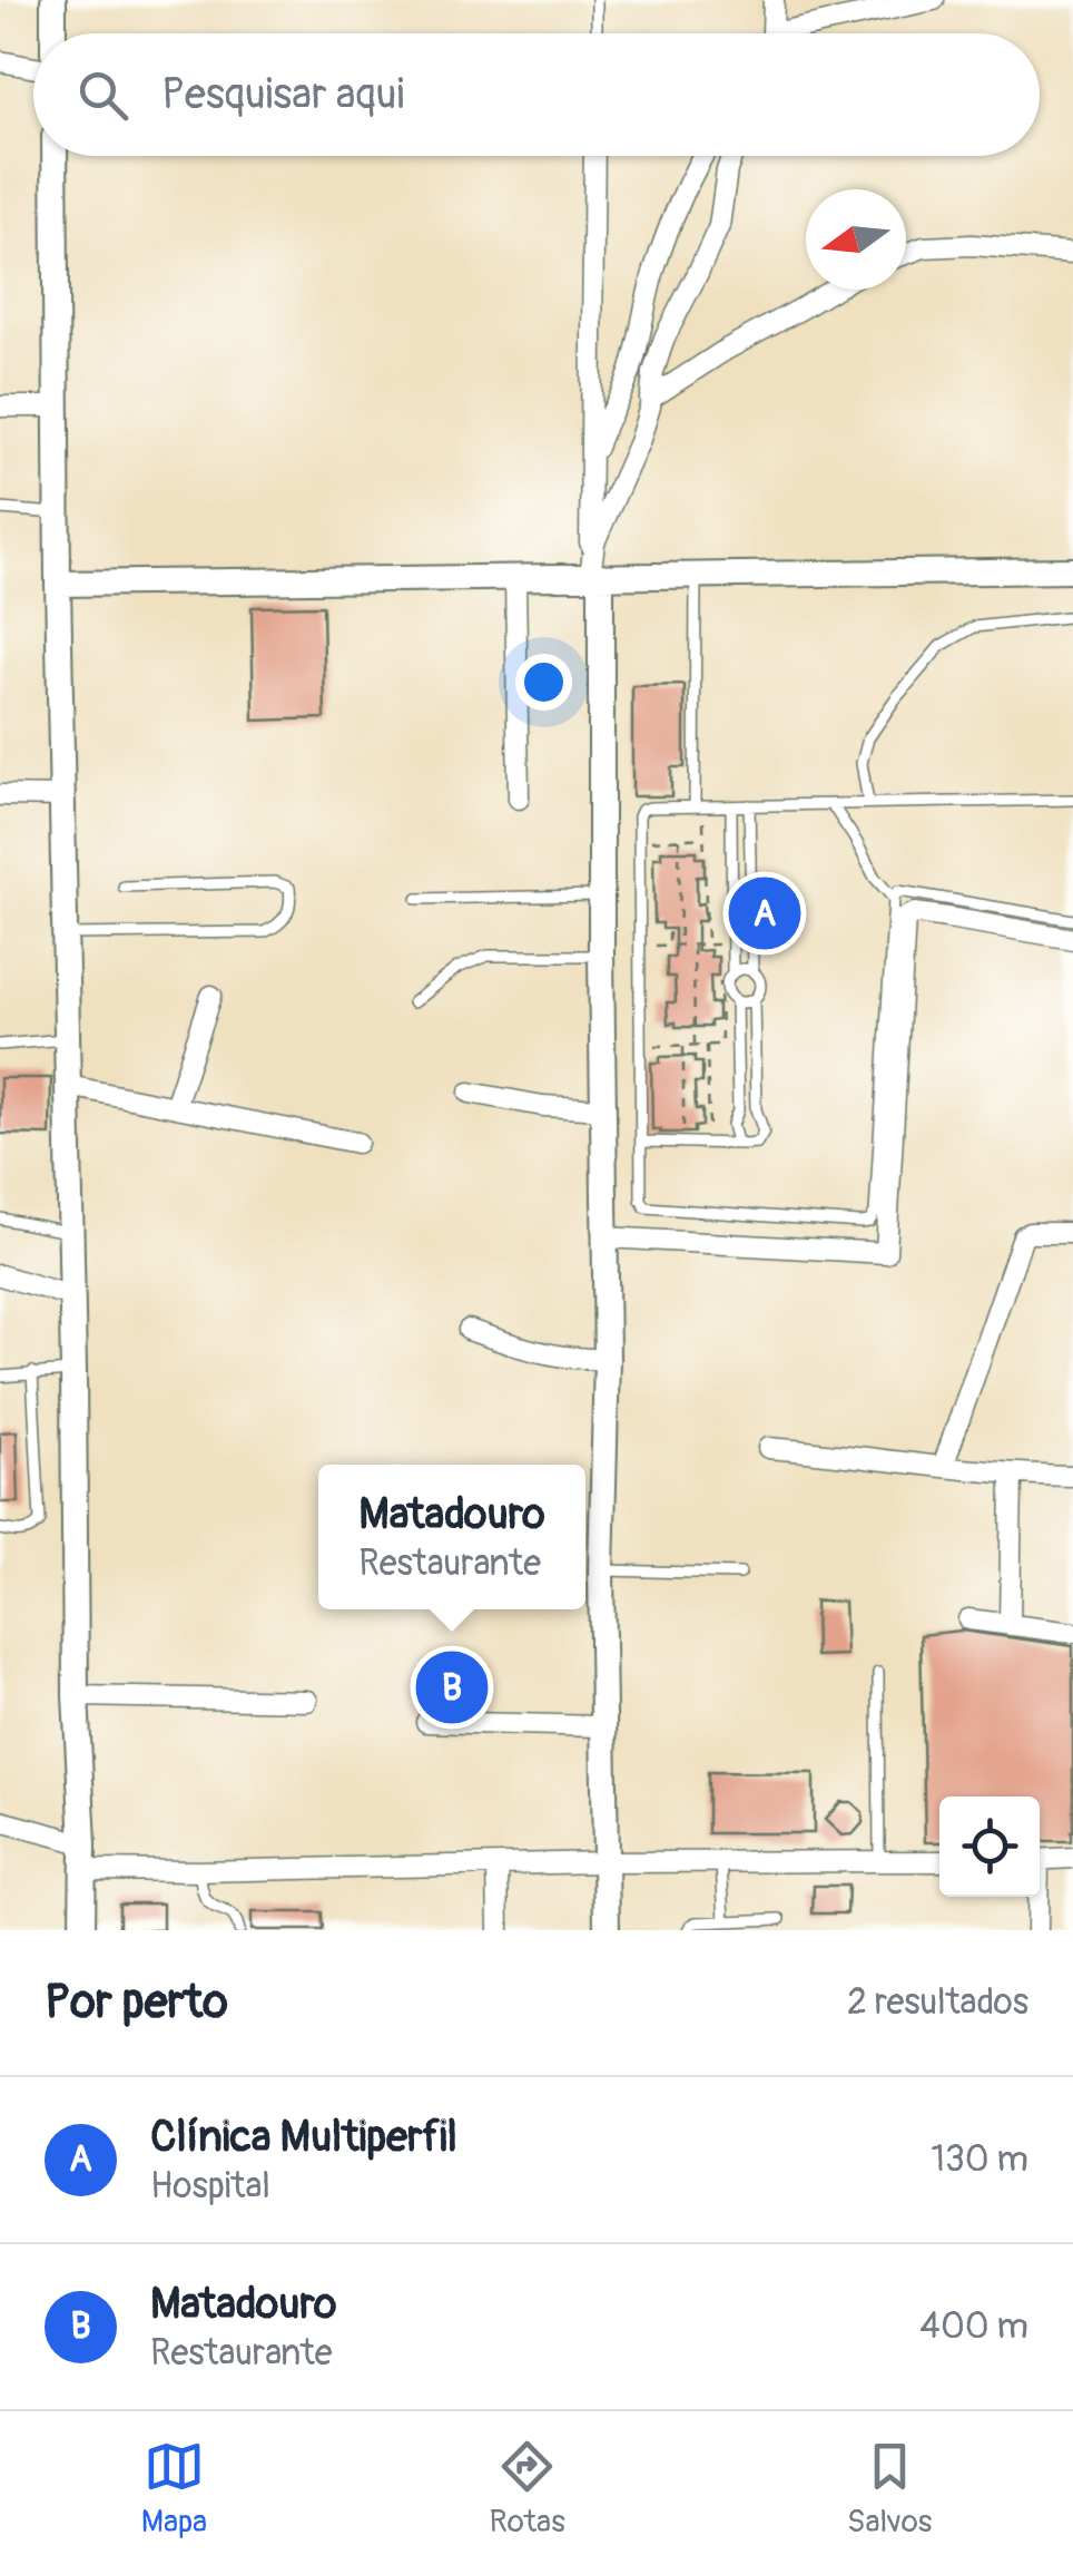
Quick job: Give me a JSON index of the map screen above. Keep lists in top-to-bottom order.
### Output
{
  "north": "left",
  "page": {
    "search": "Pesquisar aqui",
    "pins": ["A", "B"],
    "popup": ["Matadouro", "Restaurante"],
    "heading": ["Por perto", "2 resultados"],
    "list": [
      {
        "mark": "A",
        "name": "Clínica Multiperfil",
        "note": "Hospital",
        "value": "130 m"
      },
      {
        "mark": "B",
        "name": "Matadouro",
        "note": "Restaurante",
        "value": "400 m"
      }
    ],
    "nav": ["Mapa", "Rotas", "Salvos"]
  }
}
